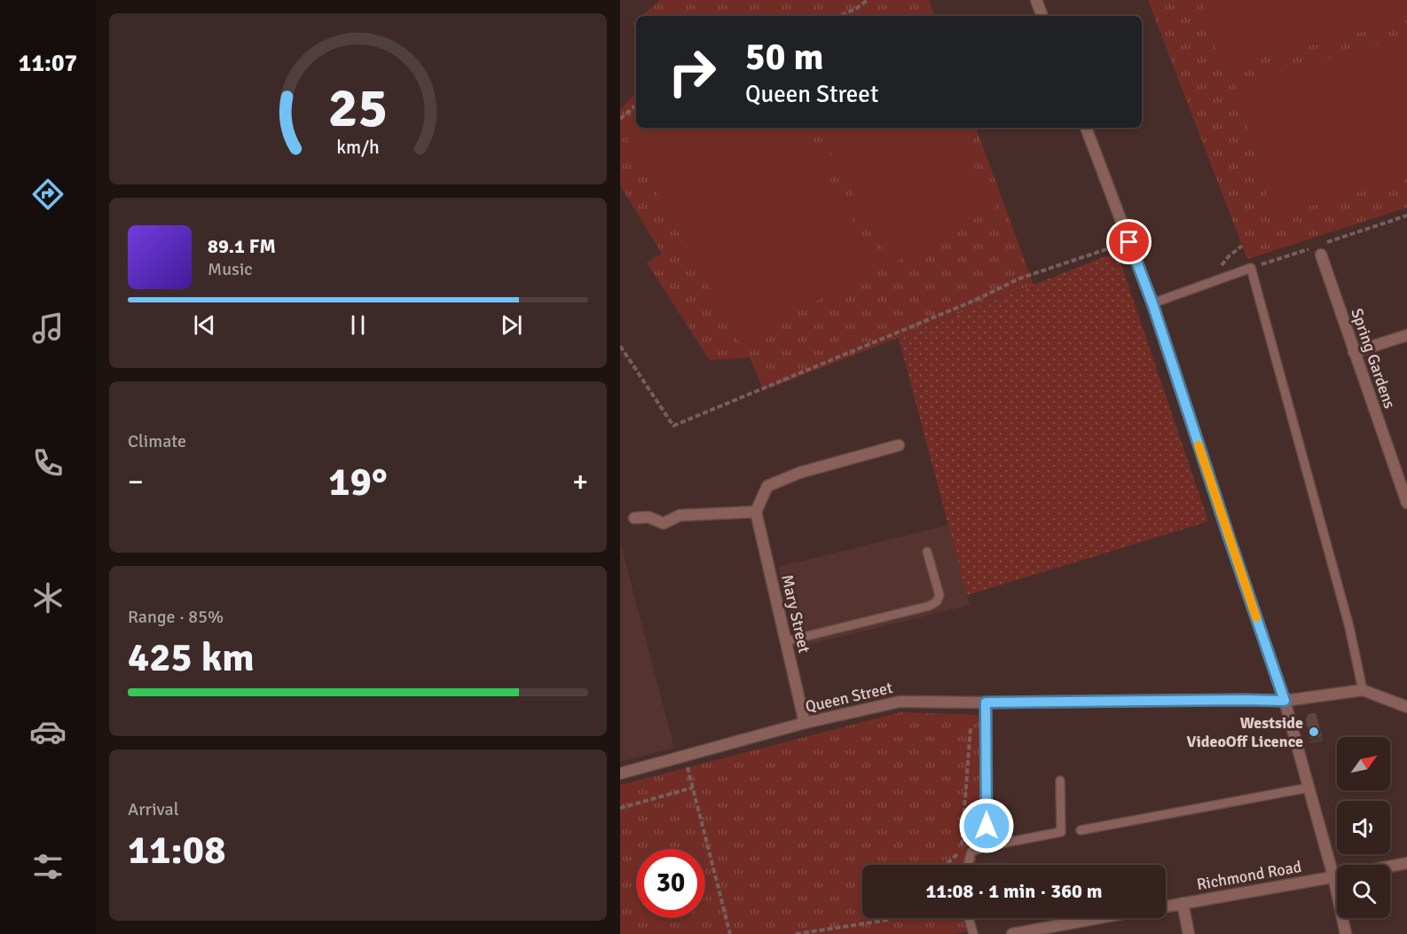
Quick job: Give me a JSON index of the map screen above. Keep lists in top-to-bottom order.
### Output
{
  "streets": {
    "street": [
      "Spring Gardens",
      "Mary Street",
      "Queen Street",
      "Richmond Road"
    ]
  },
  "crossings": [
    ["Mary Street", "Queen Street"]
  ],
  "places": ["Westside VideoOff Licence"],
  "north": "top right",
  "page": {
    "tabs": "11:07",
    "turn": ["50 m", "Queen Street"],
    "song": ["89.1 FM", "Music"],
    "tile": [
      "Climate",
      ["Range · 85%", "425 km"],
      ["Arrival", "11:08"]
    ],
    "heat": ["−", "19°", "+"],
    "limit": "30",
    "trip": "11:08 · 1 min · 360 m",
    "gauge": ["25", "km/h"]
  }
}
